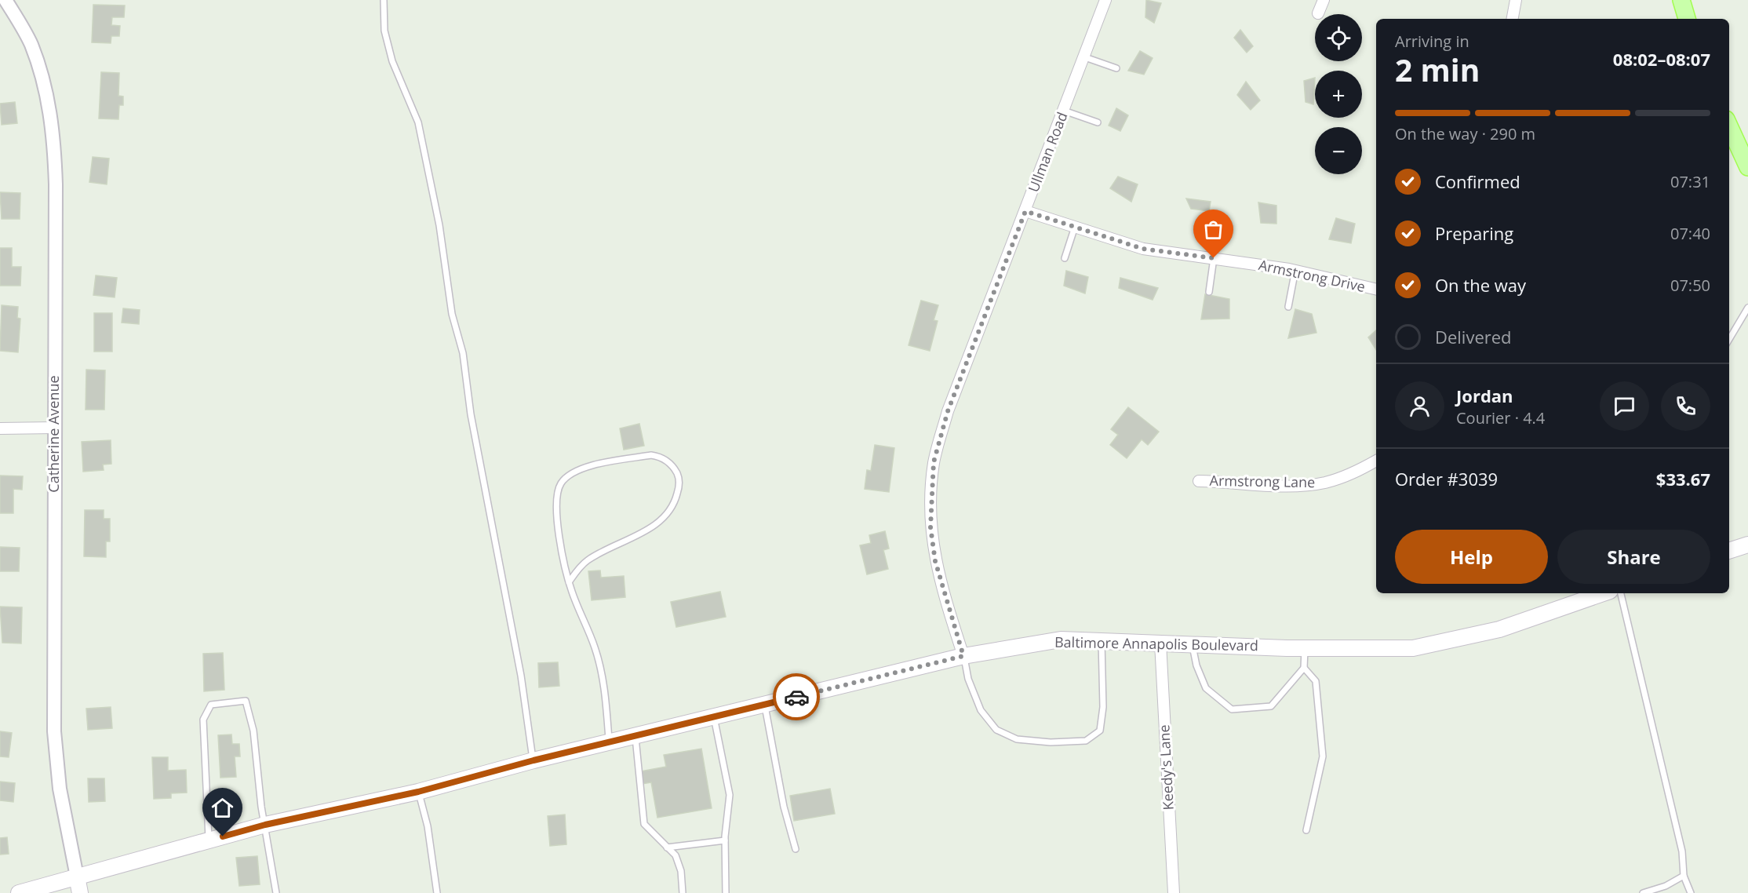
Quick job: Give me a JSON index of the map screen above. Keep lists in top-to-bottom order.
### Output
{
  "streets": {
    "main road": ["Baltimore Annapolis Boulevard"],
    "street": [
      "Ullman Road",
      "Armstrong Drive",
      "Catherine Avenue",
      "Armstrong Lane",
      "Keedy's Lane"
    ]
  },
  "crossings": [
    ["Ullman Road", "Armstrong Drive"],
    ["Ullman Road", "Baltimore Annapolis Boulevard"],
    ["Catherine Avenue", "Baltimore Annapolis Boulevard"],
    ["Baltimore Annapolis Boulevard", "Keedy's Lane"]
  ],
  "page": {
    "map_buttons": ["+", "−"],
    "heading": ["2 min", "Arriving in", "08:02–08:07"],
    "panel": [
      "Jordan",
      "Courier · 4.4",
      "Order #3039",
      "$33.67"
    ],
    "bar": "On the way · 290 m",
    "list": [
      ["Confirmed", "07:31"],
      ["Preparing", "07:40"],
      ["On the way", "07:50"],
      "Delivered"
    ],
    "buttons": ["Help", "Share"]
  }
}
